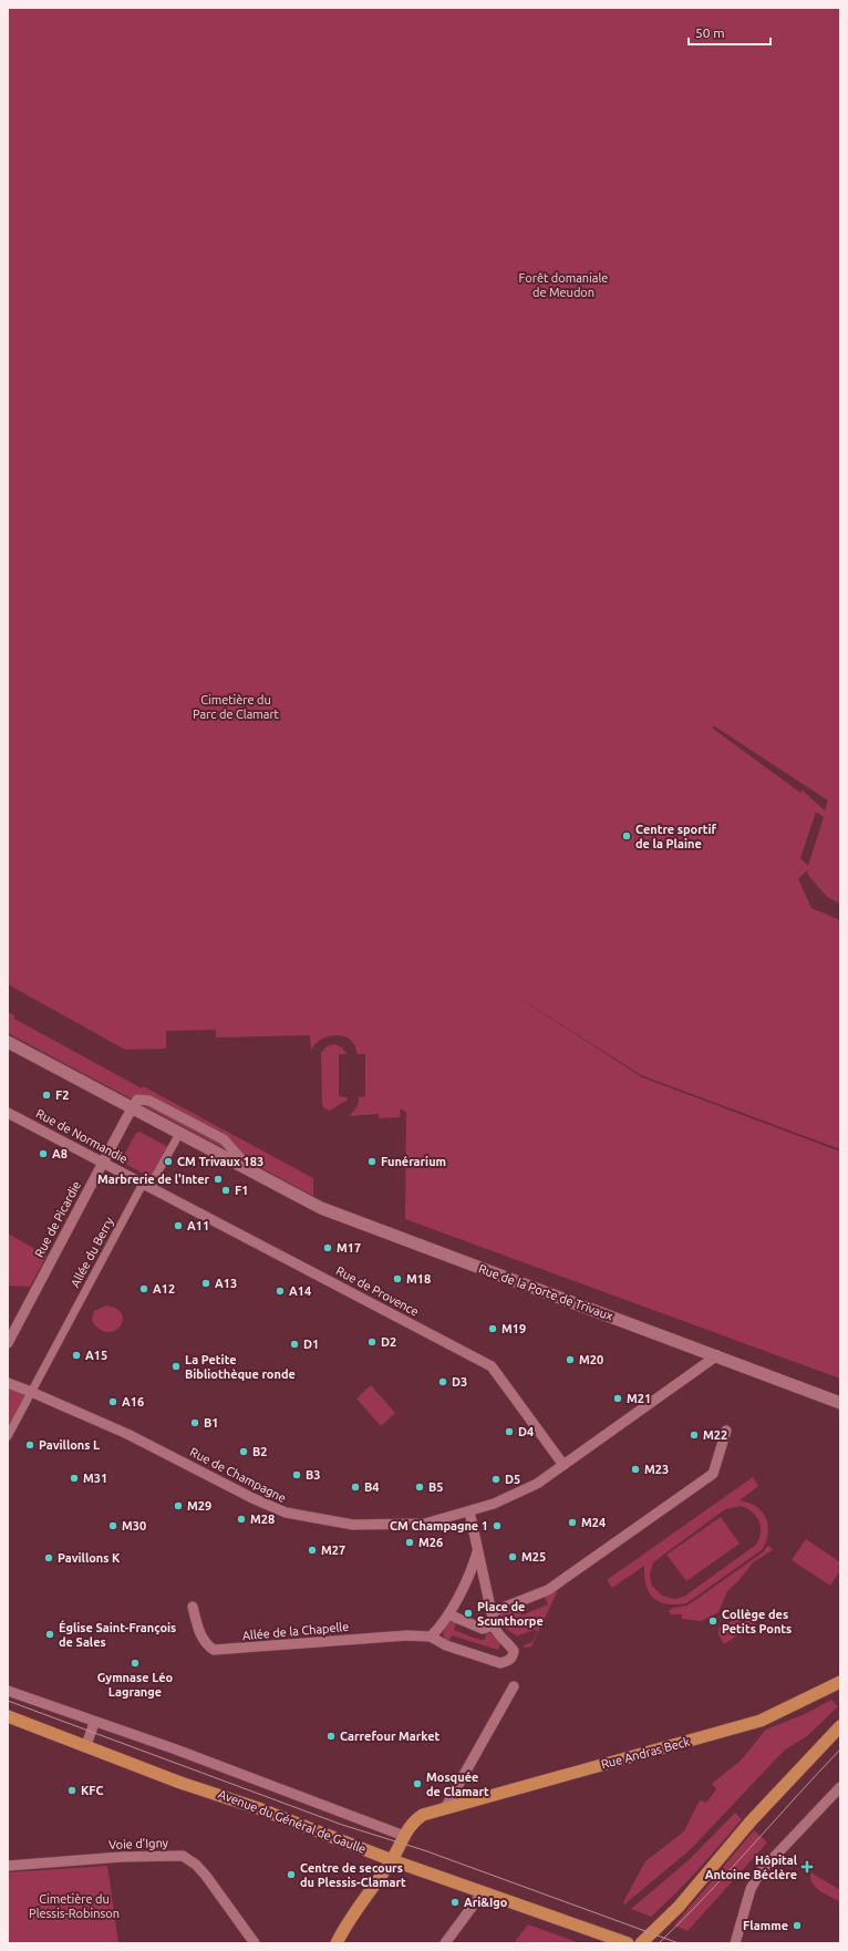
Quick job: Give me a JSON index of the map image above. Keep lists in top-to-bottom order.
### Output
{
  "streets": {
    "main road": ["Rue Andras Beck", "Avenue du Général de Gaulle"],
    "street": [
      "Rue de Normandie",
      "Rue de Picardie",
      "Allée du Berry",
      "Rue de Provence",
      "Rue de la Porte de Trivaux",
      "Rue de Champagne",
      "Allée de la Chapelle",
      "Voie d'Igny"
    ]
  },
  "crossings": [
    ["Rue de Normandie", "Rue de Picardie"],
    ["Rue de Normandie", "Allée du Berry"],
    ["Rue de Normandie", "Rue de Provence"],
    ["Rue de Picardie", "Rue de la Porte de Trivaux"],
    ["Allée du Berry", "Rue de Provence"],
    ["Allée du Berry", "Rue de la Porte de Trivaux"],
    ["Allée du Berry", "Rue de Champagne"],
    ["Rue de Provence", "Rue de Champagne"],
    ["Rue de la Porte de Trivaux", "Rue de Champagne"],
    ["Rue Andras Beck", "Avenue du Général de Gaulle"]
  ],
  "parks": ["Forêt domaniale de Meudon", "Cimetière du Parc de Clamart", "Cimetière du Plessis-Robinson"],
  "places": {
    "other": [
      "Centre sportif de la Plaine",
      "F2",
      "A8",
      "CM Trivaux 183",
      "Funérarium",
      "Marbrerie de l'Inter",
      "F1",
      "A11",
      "M17",
      "M18",
      "A13",
      "A12",
      "A14",
      "M19",
      "D2",
      "D1",
      "A15",
      "M20",
      "La Petite Bibliothèque ronde",
      "D3",
      "M21",
      "A16",
      "B1",
      "D4",
      "M22",
      "Pavillons L",
      "B2",
      "M23",
      "B3",
      "M31",
      "D5",
      "B4",
      "B5",
      "M29",
      "M28",
      "M24",
      "M30",
      "CM Champagne 1",
      "M26",
      "M27",
      "M25",
      "Pavillons K",
      "Place de Scunthorpe",
      "Collège des Petits Ponts",
      "Église Saint-François de Sales",
      "Gymnase Léo Lagrange",
      "Carrefour Market",
      "Mosquée de Clamart",
      "KFC",
      "Centre de secours du Plessis-Clamart",
      "Ari&Igo",
      "Flamme"
    ],
    "health": ["Hôpital Antoine Béclère"]
  },
  "scale_bar": "50 m"
}
